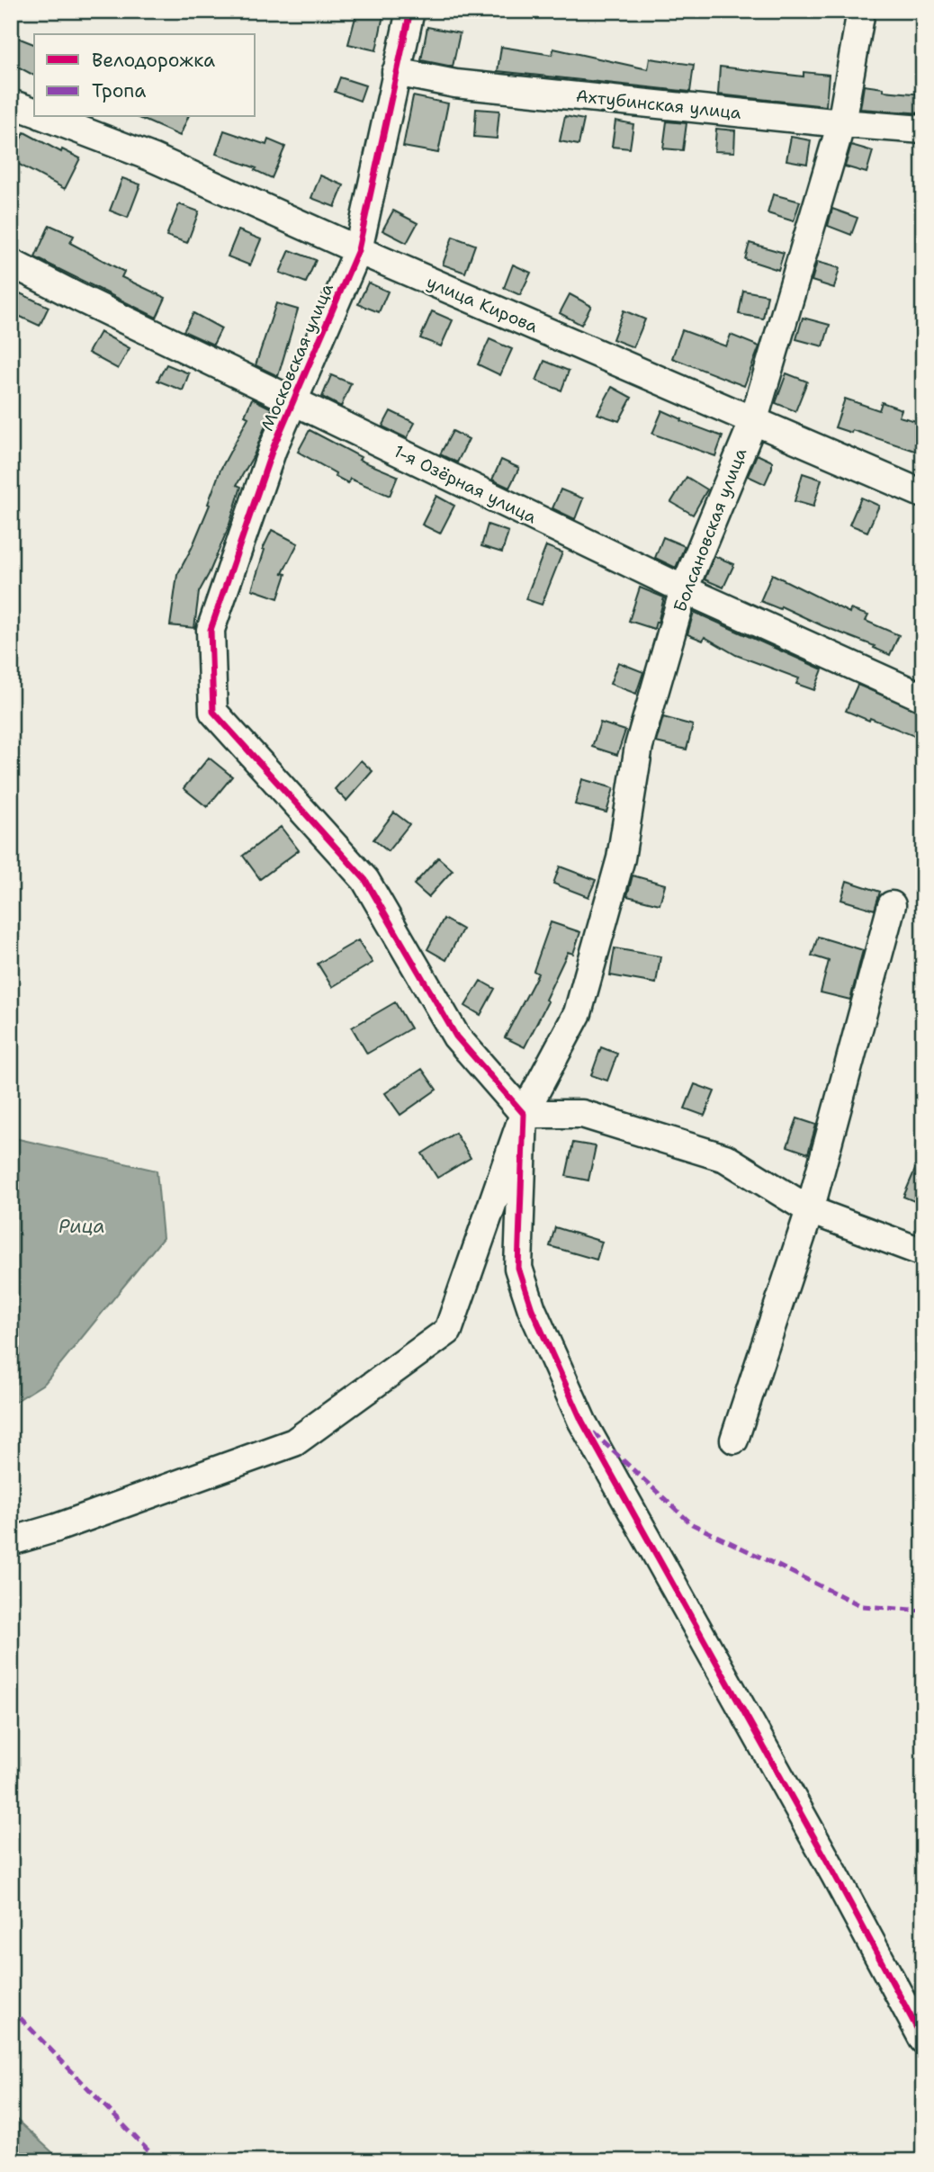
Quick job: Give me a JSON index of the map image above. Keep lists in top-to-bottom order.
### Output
{
  "streets": {
    "street": [
      "Ахтубинская улица",
      "улица Кирова",
      "Московская улица",
      "1-я Озёрная улица",
      "Болсановская улица"
    ]
  },
  "crossings": [
    ["Ахтубинская улица", "Московская улица"],
    ["Ахтубинская улица", "Болсановская улица"],
    ["улица Кирова", "Московская улица"],
    ["улица Кирова", "Болсановская улица"],
    ["Московская улица", "1-я Озёрная улица"],
    ["Московская улица", "Болсановская улица"],
    ["1-я Озёрная улица", "Болсановская улица"]
  ],
  "water": ["Рица"],
  "legend": ["Велодорожка", "Тропа"]
}
